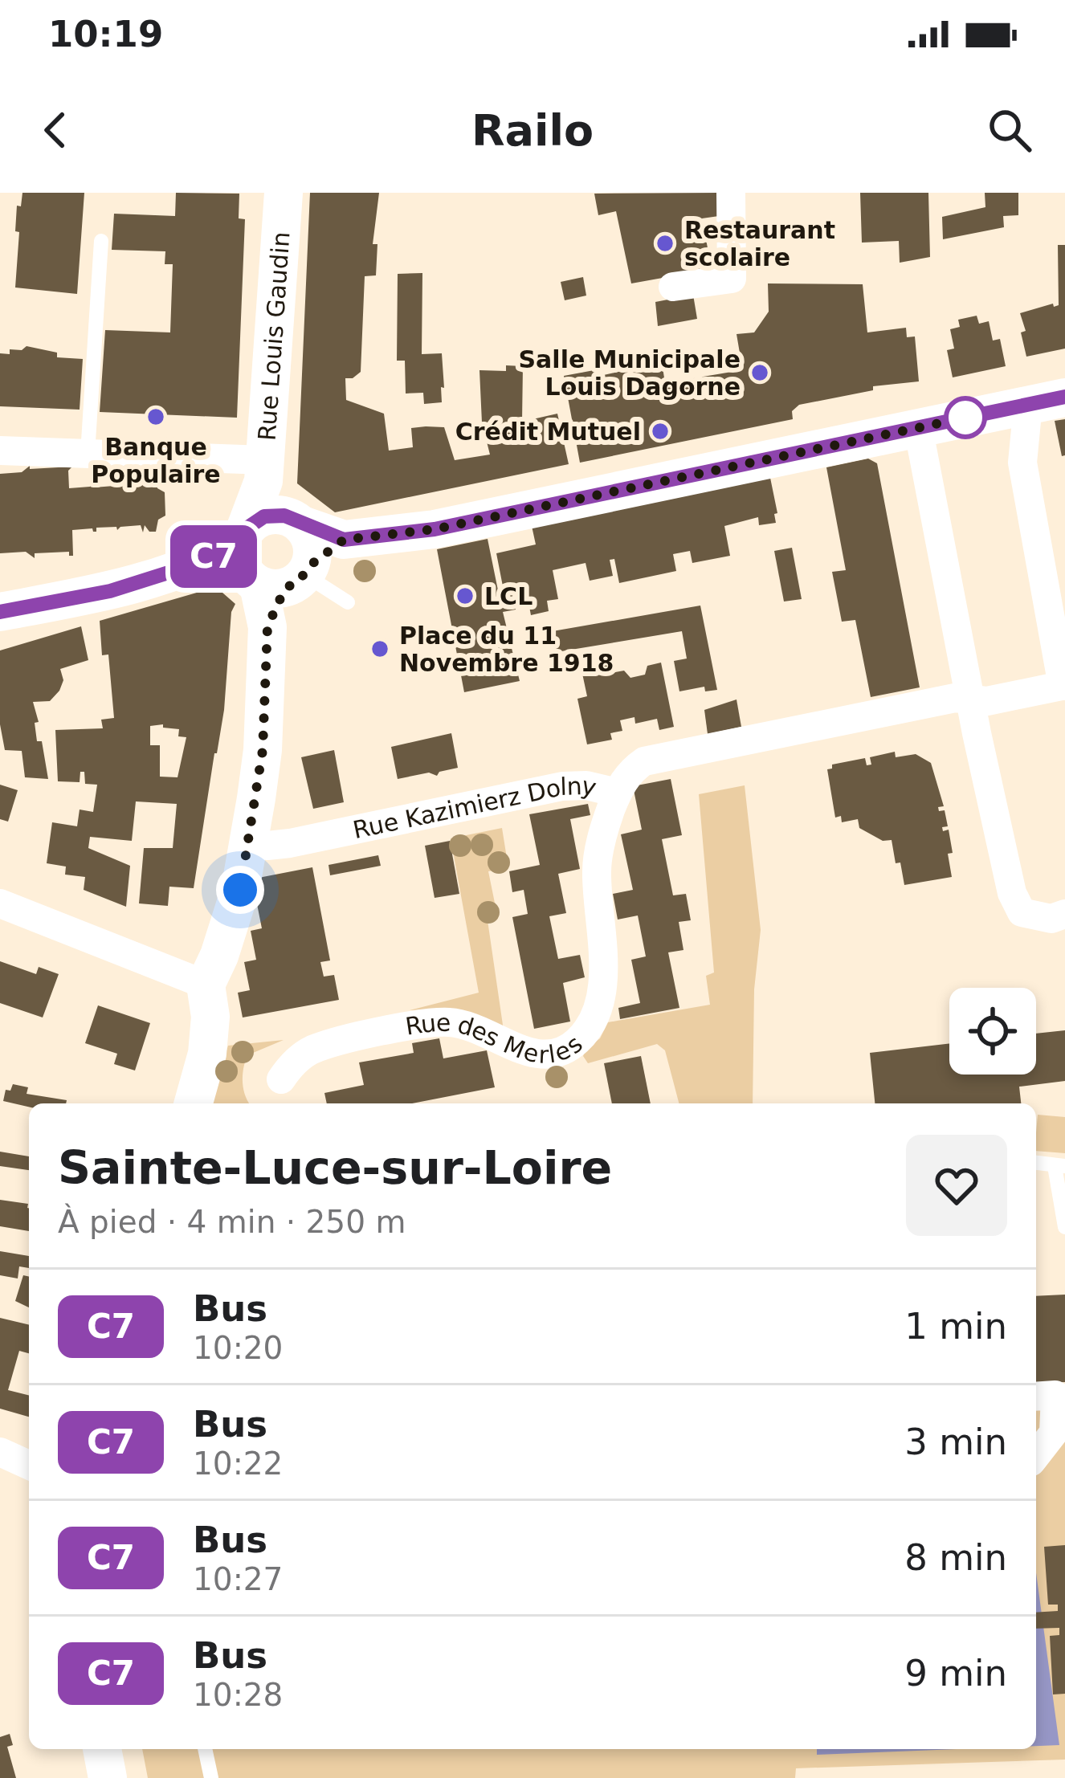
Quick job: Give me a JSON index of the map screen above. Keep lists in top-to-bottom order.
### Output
{
  "streets": {
    "street": ["Rue Louis Gaudin", "Rue Kazimierz Dolny", "Rue des Merles"]
  },
  "crossings": [
    ["Rue Louis Gaudin", "Rue Kazimierz Dolny"],
    ["Rue Kazimierz Dolny", "Rue des Merles"]
  ],
  "places": [
    "Restaurant scolaire",
    "Salle Municipale Louis Dagorne",
    "Banque Populaire",
    "Crédit Mutuel",
    "LCL",
    "Place du 11 Novembre 1918"
  ],
  "lines": ["bus line C7"],
  "page": {
    "status": "10:19",
    "header": "Railo",
    "on_map": "C7",
    "heading": ["Sainte-Luce-sur-Loire", "À pied · 4 min · 250 m"],
    "list": [
      {
        "mark": "C7",
        "name": "Bus",
        "note": "10:20",
        "value": "1 min"
      },
      {
        "mark": "C7",
        "name": "Bus",
        "note": "10:22",
        "value": "3 min"
      },
      {
        "mark": "C7",
        "name": "Bus",
        "note": "10:27",
        "value": "8 min"
      },
      {
        "mark": "C7",
        "name": "Bus",
        "note": "10:28",
        "value": "9 min"
      }
    ]
  }
}
